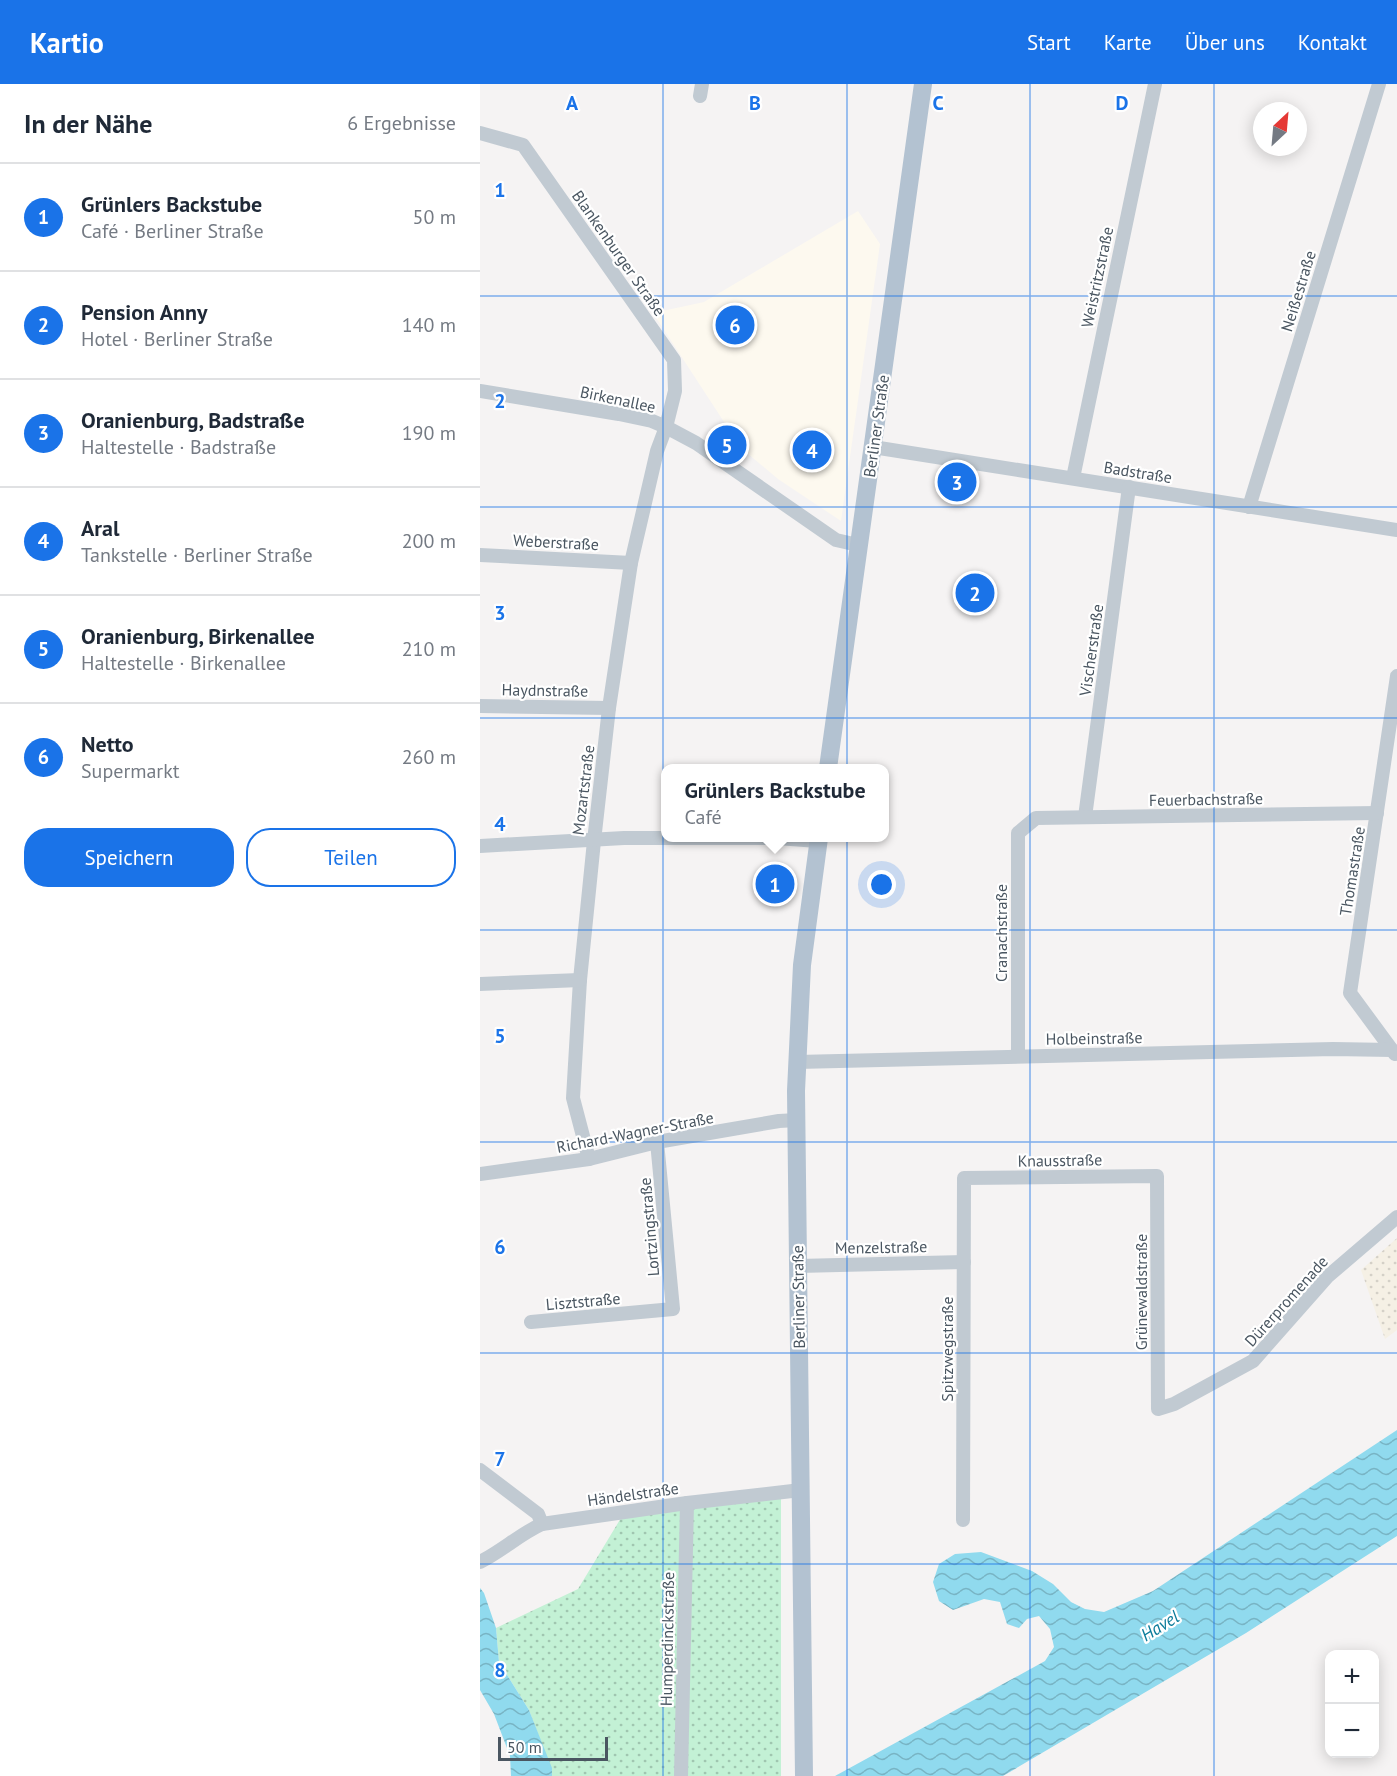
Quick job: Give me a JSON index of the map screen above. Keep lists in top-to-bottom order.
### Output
{
  "streets": {
    "main road": ["Berliner Straße"],
    "street": [
      "Blankenburger Straße",
      "Weistritzstraße",
      "Neißestraße",
      "Birkenallee",
      "Badstraße",
      "Weberstraße",
      "Vischerstraße",
      "Haydnstraße",
      "Mozartstraße",
      "Feuerbachstraße",
      "Thomastraße",
      "Cranachstraße",
      "Holbeinstraße",
      "Richard-Wagner-Straße",
      "Knausstraße",
      "Lortzingstraße",
      "Menzelstraße",
      "Grünewaldstraße",
      "Lisztstraße",
      "Dürerpromenade",
      "Spitzwegstraße",
      "Händelstraße",
      "Humperdinckstraße"
    ]
  },
  "crossings": [
    ["Blankenburger Straße", "Birkenallee"],
    ["Blankenburger Straße", "Mozartstraße"],
    ["Weistritzstraße", "Badstraße"],
    ["Neißestraße", "Badstraße"],
    ["Birkenallee", "Berliner Straße"],
    ["Birkenallee", "Mozartstraße"],
    ["Berliner Straße", "Badstraße"],
    ["Berliner Straße", "Holbeinstraße"],
    ["Berliner Straße", "Richard-Wagner-Straße"],
    ["Berliner Straße", "Menzelstraße"],
    ["Berliner Straße", "Händelstraße"],
    ["Badstraße", "Vischerstraße"],
    ["Weberstraße", "Mozartstraße"],
    ["Vischerstraße", "Feuerbachstraße"],
    ["Haydnstraße", "Mozartstraße"],
    ["Mozartstraße", "Richard-Wagner-Straße"],
    ["Feuerbachstraße", "Thomastraße"],
    ["Feuerbachstraße", "Cranachstraße"],
    ["Thomastraße", "Holbeinstraße"],
    ["Cranachstraße", "Holbeinstraße"],
    ["Richard-Wagner-Straße", "Lortzingstraße"],
    ["Knausstraße", "Grünewaldstraße"],
    ["Knausstraße", "Spitzwegstraße"],
    ["Lortzingstraße", "Lisztstraße"],
    ["Menzelstraße", "Spitzwegstraße"],
    ["Grünewaldstraße", "Dürerpromenade"],
    ["Händelstraße", "Humperdinckstraße"]
  ],
  "water": ["Havel"],
  "scale_bar": "50 m",
  "north": "top right",
  "page": {
    "header": "Kartio",
    "nav": [
      "Start",
      "Karte",
      "Über uns",
      "Kontakt"
    ],
    "heading": ["In der Nähe", "6 Ergebnisse"],
    "list": [
      {
        "mark": "1",
        "name": "Grünlers Backstube",
        "note": "Café · Berliner Straße",
        "value": "50 m"
      },
      {
        "mark": "2",
        "name": "Pension Anny",
        "note": "Hotel · Berliner Straße",
        "value": "140 m"
      },
      {
        "mark": "3",
        "name": "Oranienburg, Badstraße",
        "note": "Haltestelle · Badstraße",
        "value": "190 m"
      },
      {
        "mark": "4",
        "name": "Aral",
        "note": "Tankstelle · Berliner Straße",
        "value": "200 m"
      },
      {
        "mark": "5",
        "name": "Oranienburg, Birkenallee",
        "note": "Haltestelle · Birkenallee",
        "value": "210 m"
      },
      {
        "mark": "6",
        "name": "Netto",
        "note": "Supermarkt",
        "value": "260 m"
      }
    ],
    "pins": [
      "6",
      "5",
      "4",
      "3",
      "2",
      "1"
    ],
    "popup": ["Grünlers Backstube", "Café"],
    "buttons": ["Speichern", "Teilen"],
    "map_buttons": ["+", "−"],
    "scale": "50 m"
  },
  "grid": {
    "columns": [
      "A",
      "B",
      "C",
      "D"
    ],
    "rows": [
      "1",
      "2",
      "3",
      "4",
      "5",
      "6",
      "7",
      "8"
    ]
  }
}
